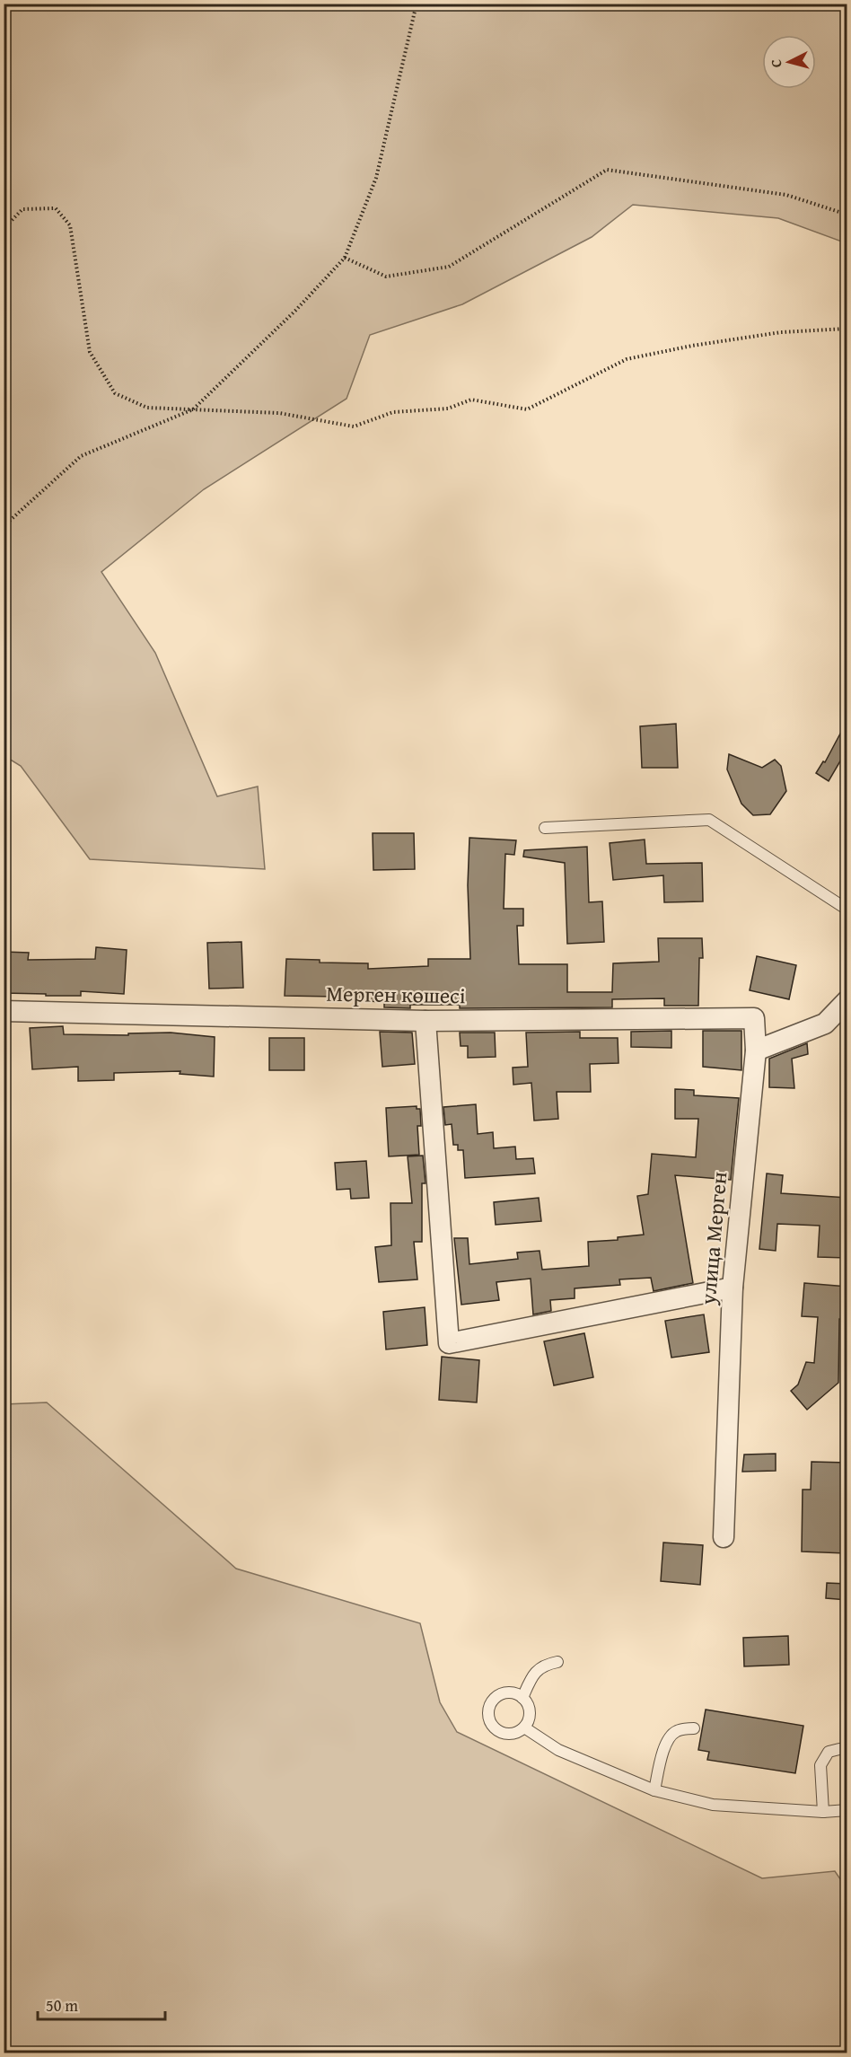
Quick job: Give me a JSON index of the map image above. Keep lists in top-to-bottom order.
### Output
{
  "streets": {
    "street": ["Мерген көшесі", "улица Мерген"]
  },
  "crossings": [
    ["Мерген көшесі", "улица Мерген"]
  ],
  "scale_bar": "50 m",
  "north": "left"
}
